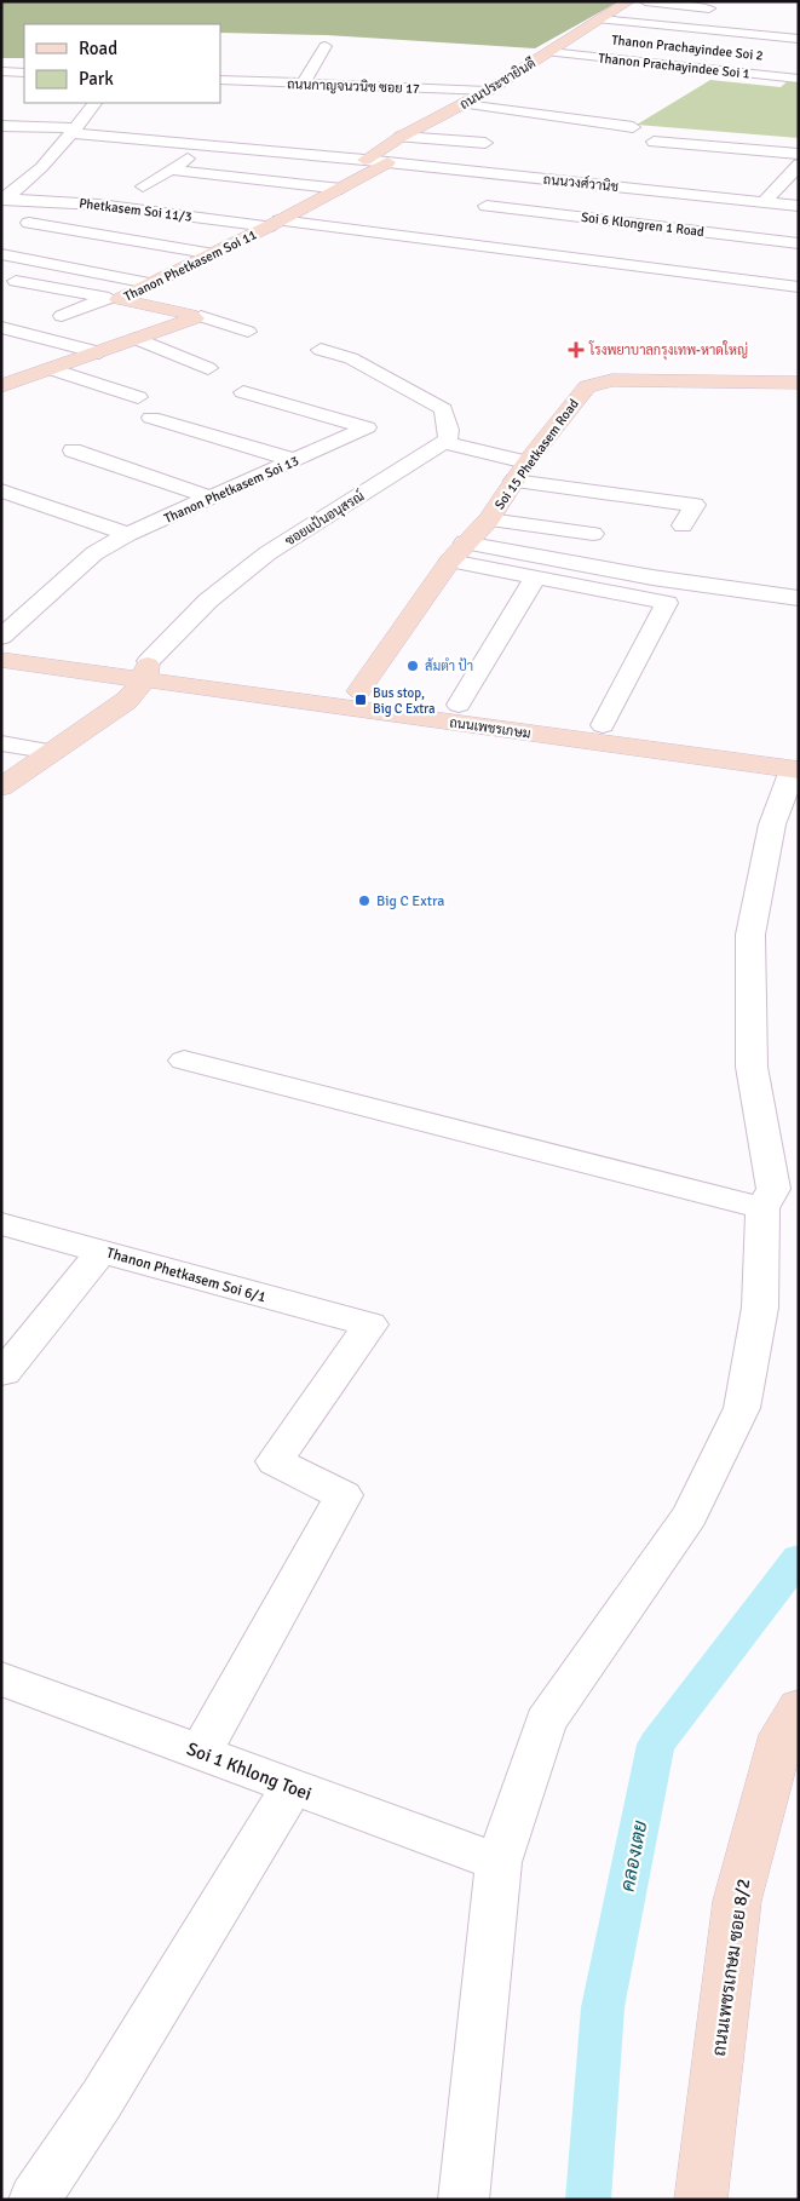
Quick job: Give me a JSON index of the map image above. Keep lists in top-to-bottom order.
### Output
{
  "streets": {
    "street": [
      "Thanon Prachayindee Soi 2",
      "Thanon Prachayindee Soi 1",
      "ถนนประชายินดี",
      "ถนนกาญจนวนิช ซอย 17",
      "ถนนวงศ์วานิช",
      "Phetkasem Soi 11/3",
      "Soi 6 Klongren 1 Road",
      "Thanon Phetkasem Soi 11",
      "Soi 15 Phetkasem Road",
      "Thanon Phetkasem Soi 13",
      "ซอยแป้นอนุสรณ์",
      "ถนนเพชรเกษม",
      "Thanon Phetkasem Soi 6/1",
      "Soi 1 Khlong Toei",
      "ถนนเพชรเกษม ซอย 8/2"
    ]
  },
  "crossings": [
    ["Thanon Prachayindee Soi 2", "ถนนประชายินดี"],
    ["Thanon Prachayindee Soi 1", "ถนนประชายินดี"],
    ["ถนนประชายินดี", "ถนนกาญจนวนิช ซอย 17"],
    ["ถนนประชายินดี", "ถนนวงศ์วานิช"],
    ["ถนนวงศ์วานิช", "Thanon Phetkasem Soi 11"],
    ["Phetkasem Soi 11/3", "Thanon Phetkasem Soi 11"],
    ["Soi 15 Phetkasem Road", "ถนนเพชรเกษม"],
    ["Thanon Phetkasem Soi 13", "ถนนเพชรเกษม"],
    ["ซอยแป้นอนุสรณ์", "ถนนเพชรเกษม"],
    ["Thanon Phetkasem Soi 6/1", "Soi 1 Khlong Toei"]
  ],
  "water": ["คลองเตย"],
  "places": {
    "health": ["โรงพยาบาลกรุงเทพ-หาดใหญ่"],
    "other": ["ส้มตำ ป้า", "Big C Extra"],
    "transit": ["Bus stop, Big C Extra"]
  },
  "legend": ["Road", "Park"]
}
